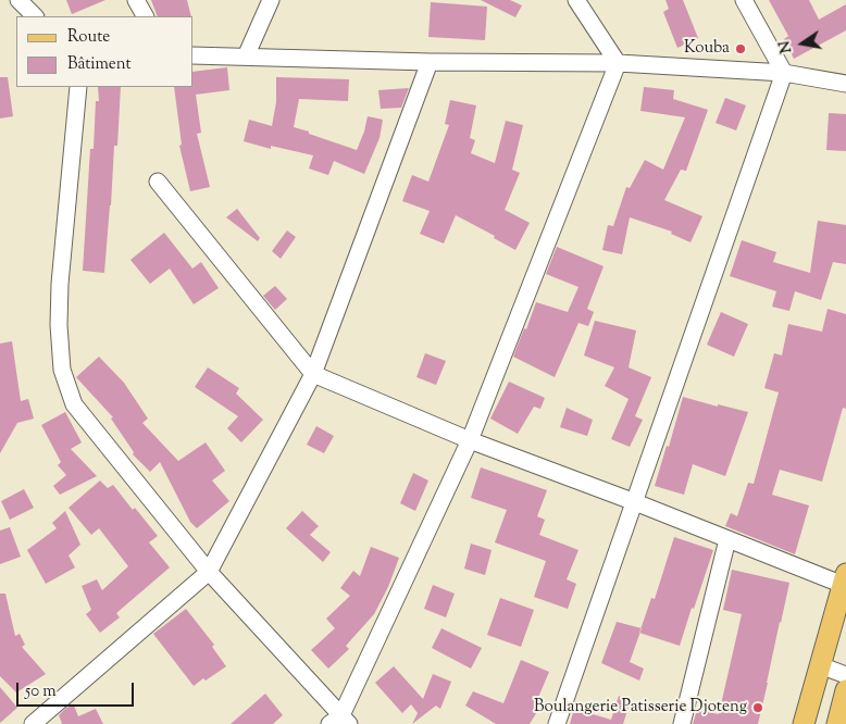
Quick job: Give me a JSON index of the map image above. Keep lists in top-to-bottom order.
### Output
{
  "places": ["Kouba", "Boulangerie Patisserie Djoteng"],
  "legend": ["Route", "Bâtiment"],
  "scale_bar": "50 m",
  "north": "left"
}
